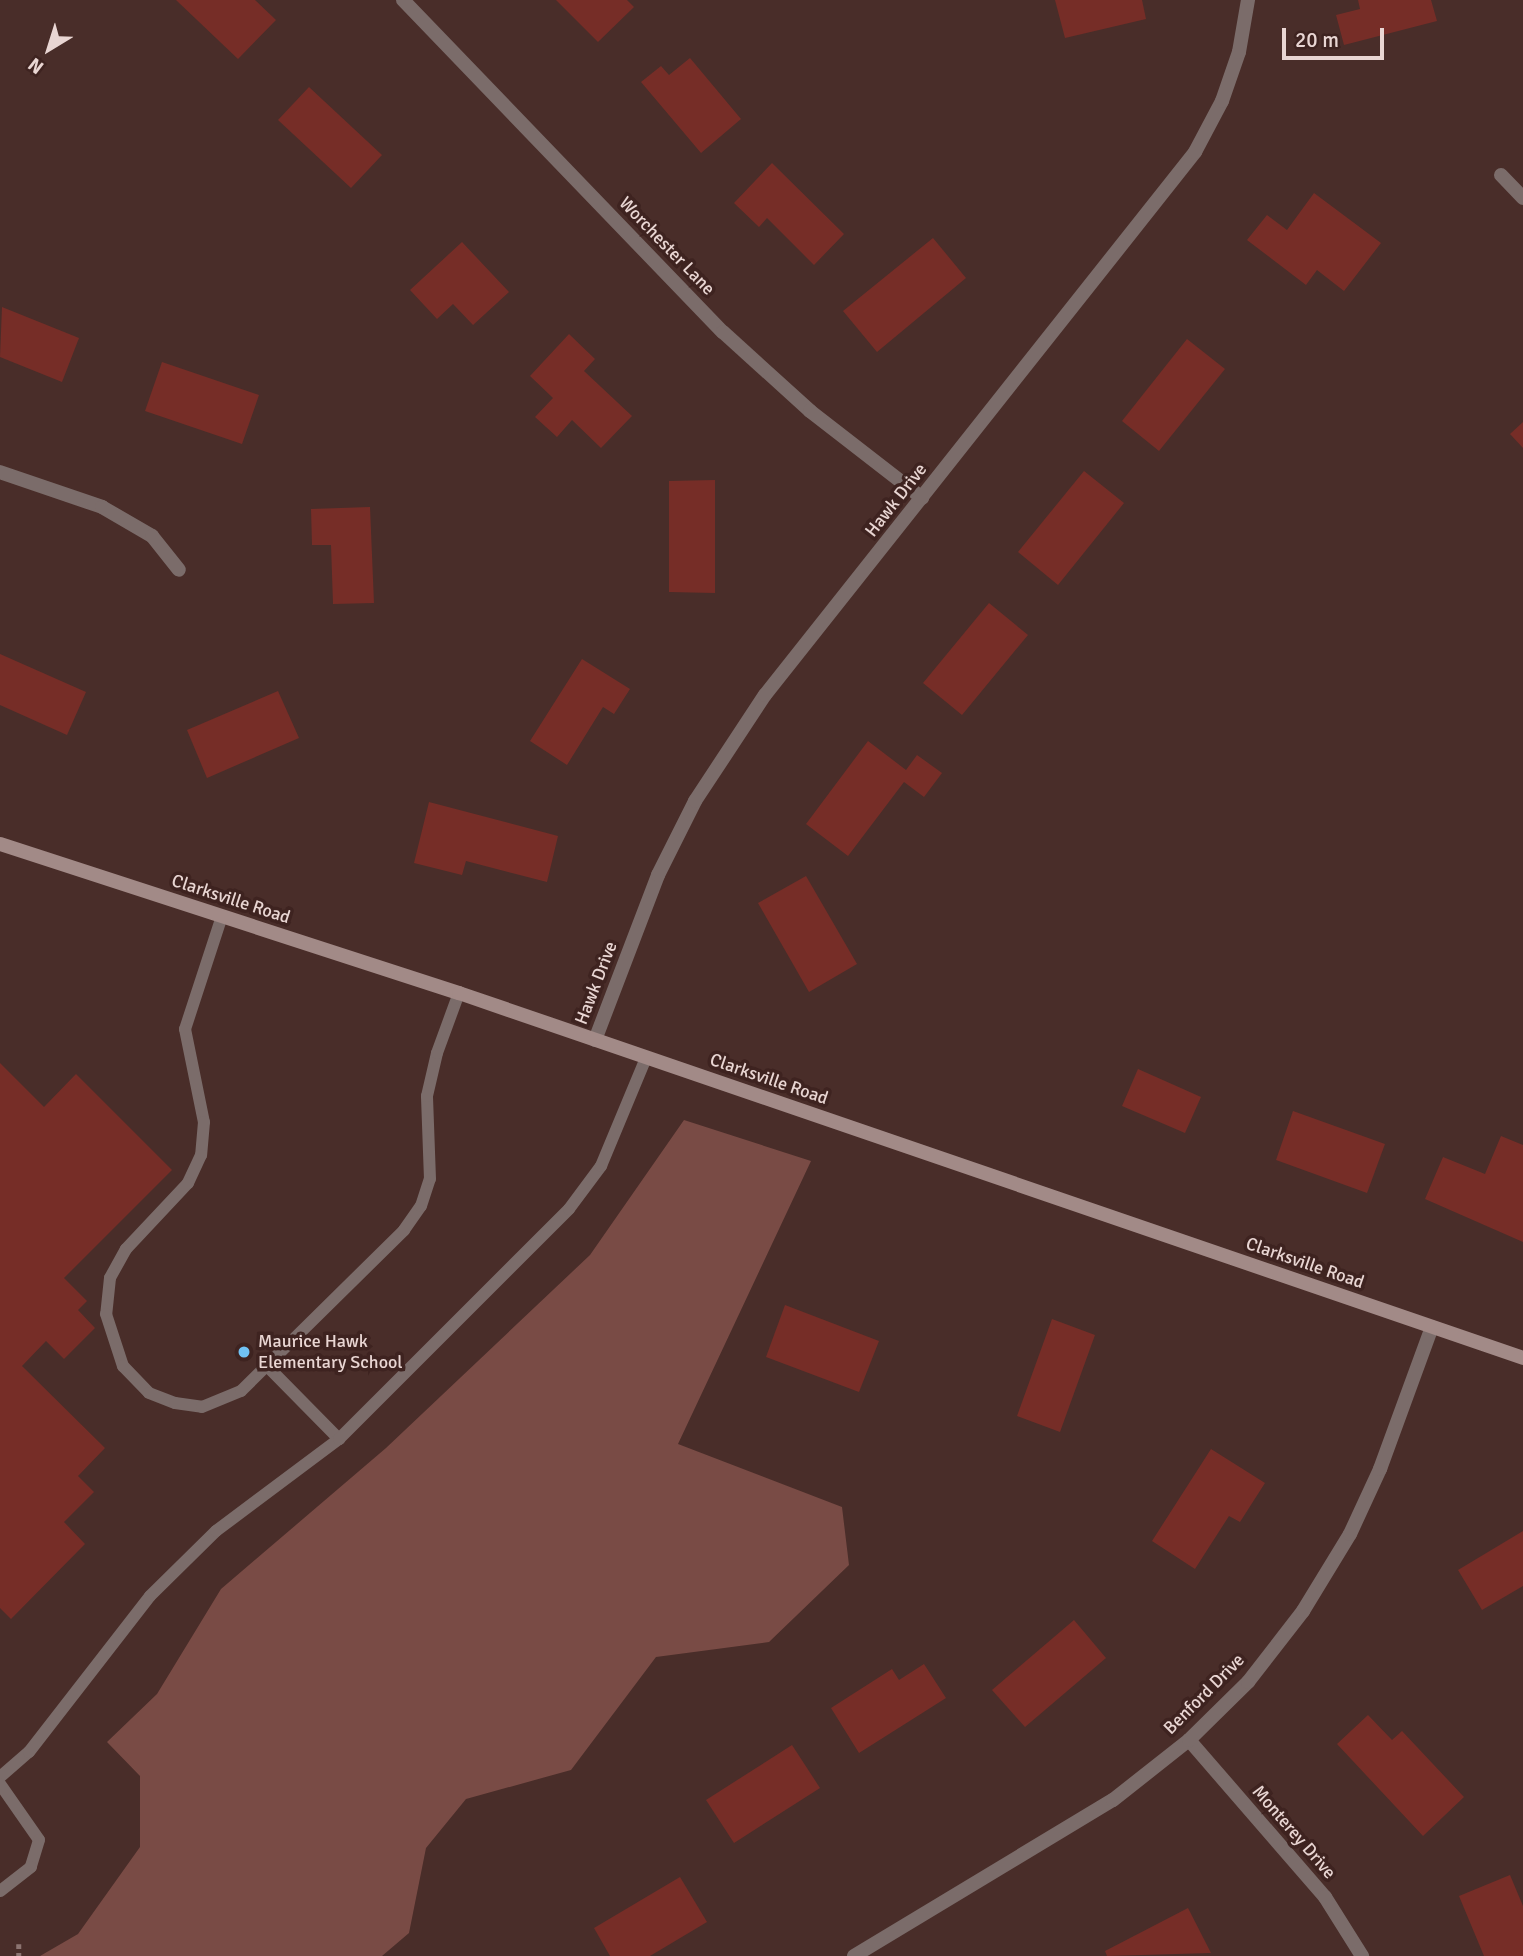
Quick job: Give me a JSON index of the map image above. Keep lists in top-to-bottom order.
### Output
{
  "streets": {
    "street": [
      "Worchester Lane",
      "Hawk Drive",
      "Clarksville Road",
      "Benford Drive",
      "Monterey Drive"
    ]
  },
  "crossings": [
    ["Worchester Lane", "Hawk Drive"],
    ["Hawk Drive", "Clarksville Road"],
    ["Clarksville Road", "Benford Drive"],
    ["Benford Drive", "Monterey Drive"]
  ],
  "places": ["Maurice Hawk Elementary School"],
  "scale_bar": "20 m",
  "north": "bottom left"
}
